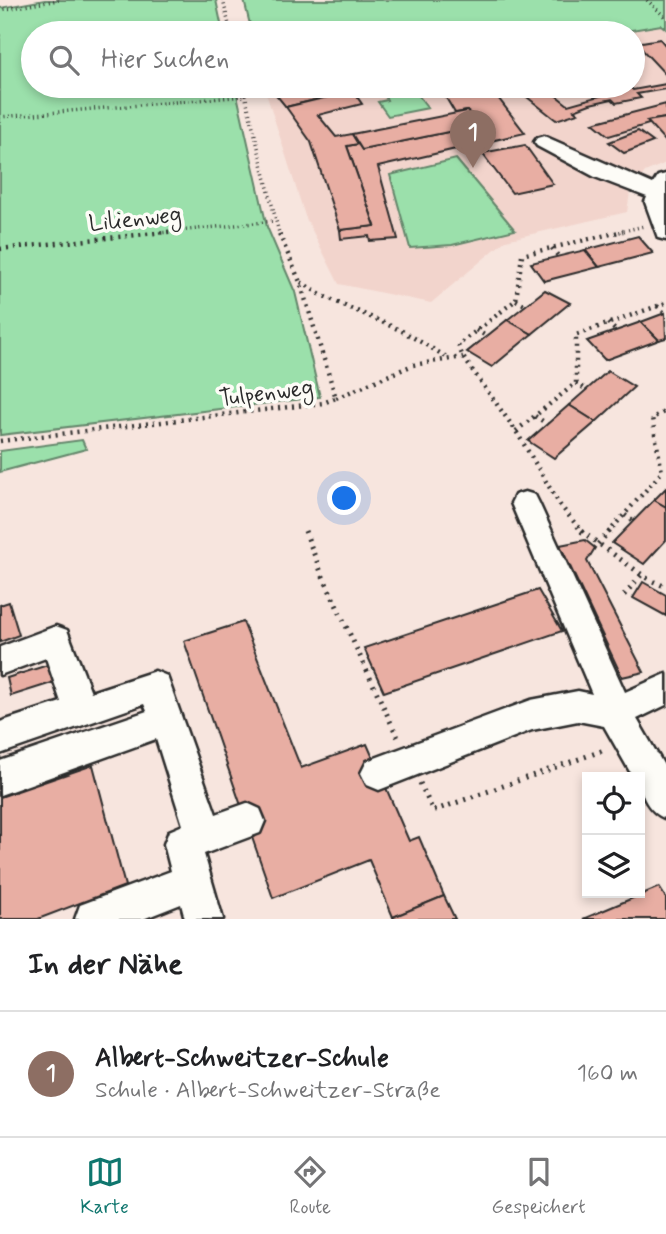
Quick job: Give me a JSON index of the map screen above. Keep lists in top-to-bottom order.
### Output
{
  "streets": {
    "path": ["Lilienweg", "Tulpenweg"]
  },
  "crossings": [
    ["Lilienweg", "Tulpenweg"]
  ],
  "page": {
    "search": "Hier suchen",
    "pins": "1",
    "heading": "In der Nähe",
    "list": [
      {
        "mark": "1",
        "name": "Albert-Schweitzer-Schule",
        "note": "Schule · Albert-Schweitzer-Straße",
        "value": "160 m"
      }
    ],
    "nav": ["Karte", "Route", "Gespeichert"]
  }
}
